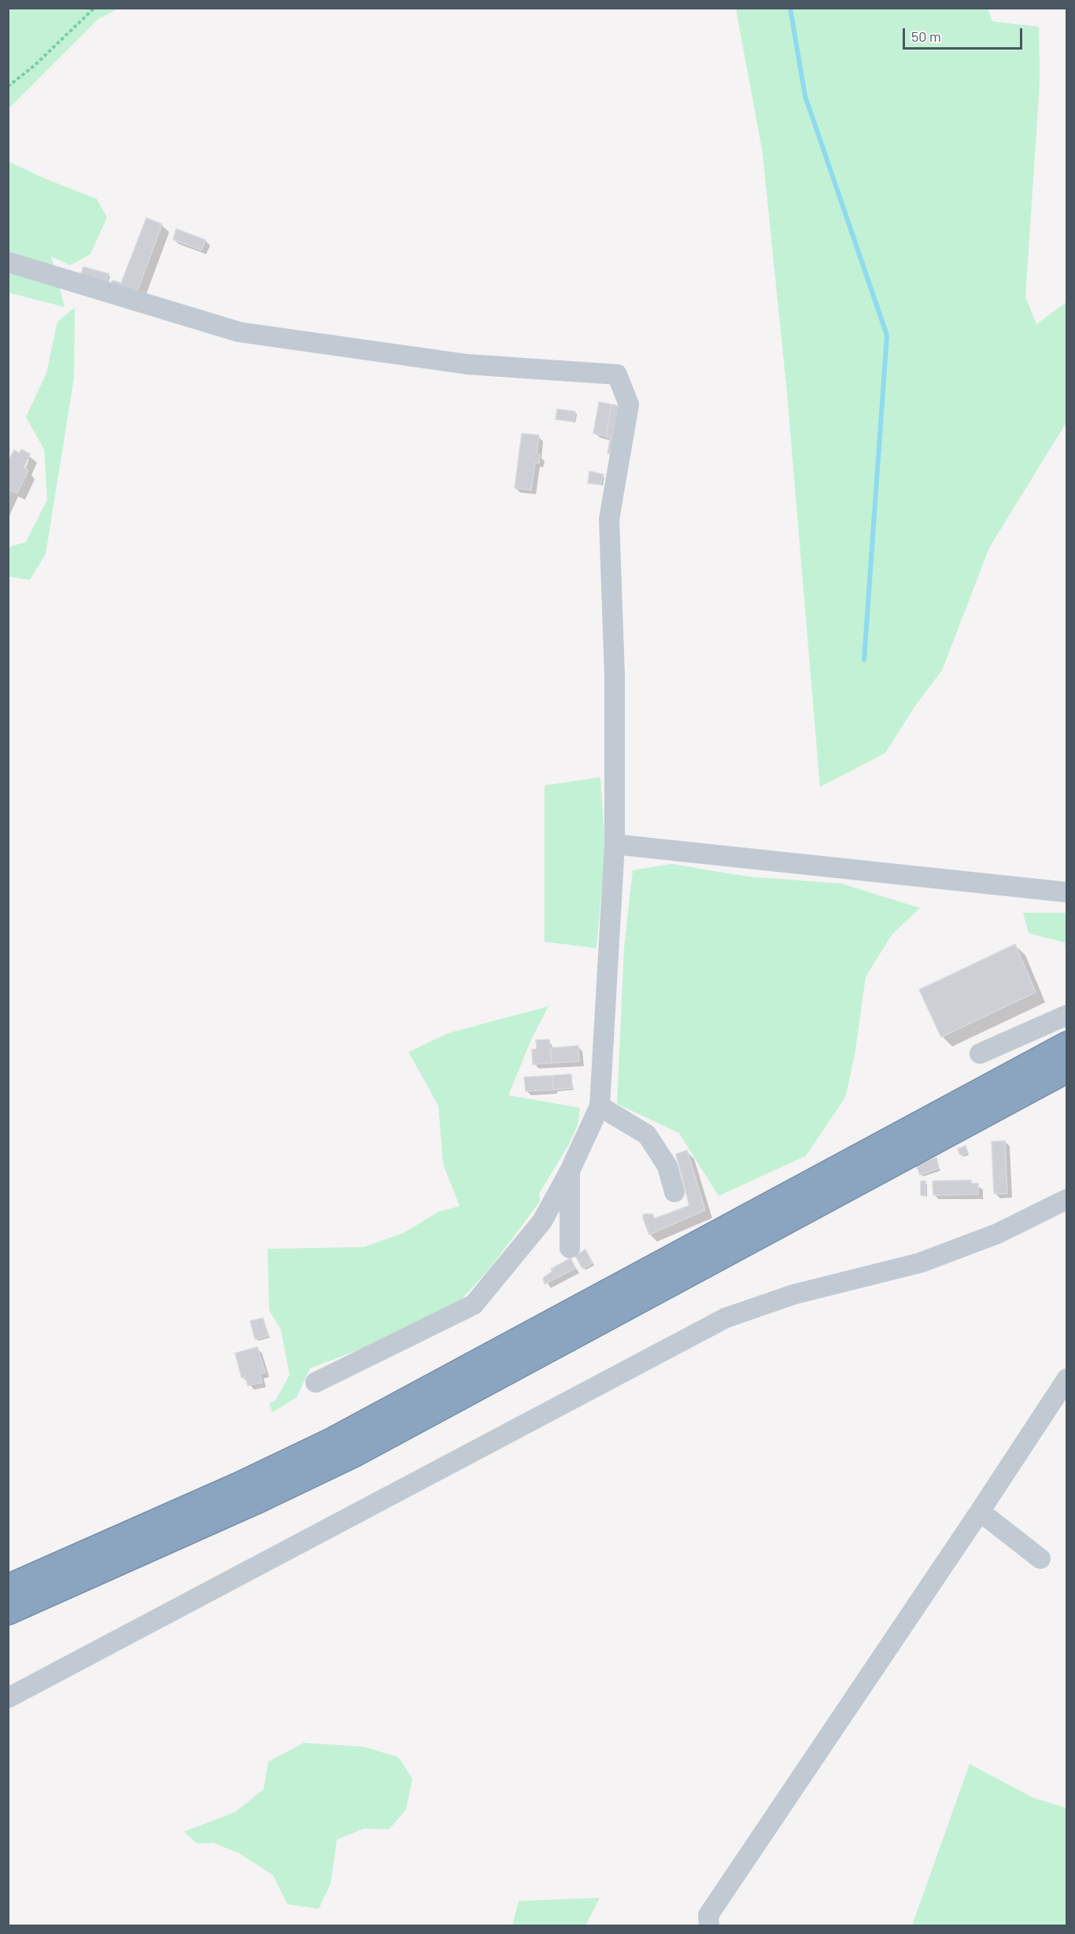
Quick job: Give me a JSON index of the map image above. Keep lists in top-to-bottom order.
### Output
{
  "scale_bar": "50 m"
}
